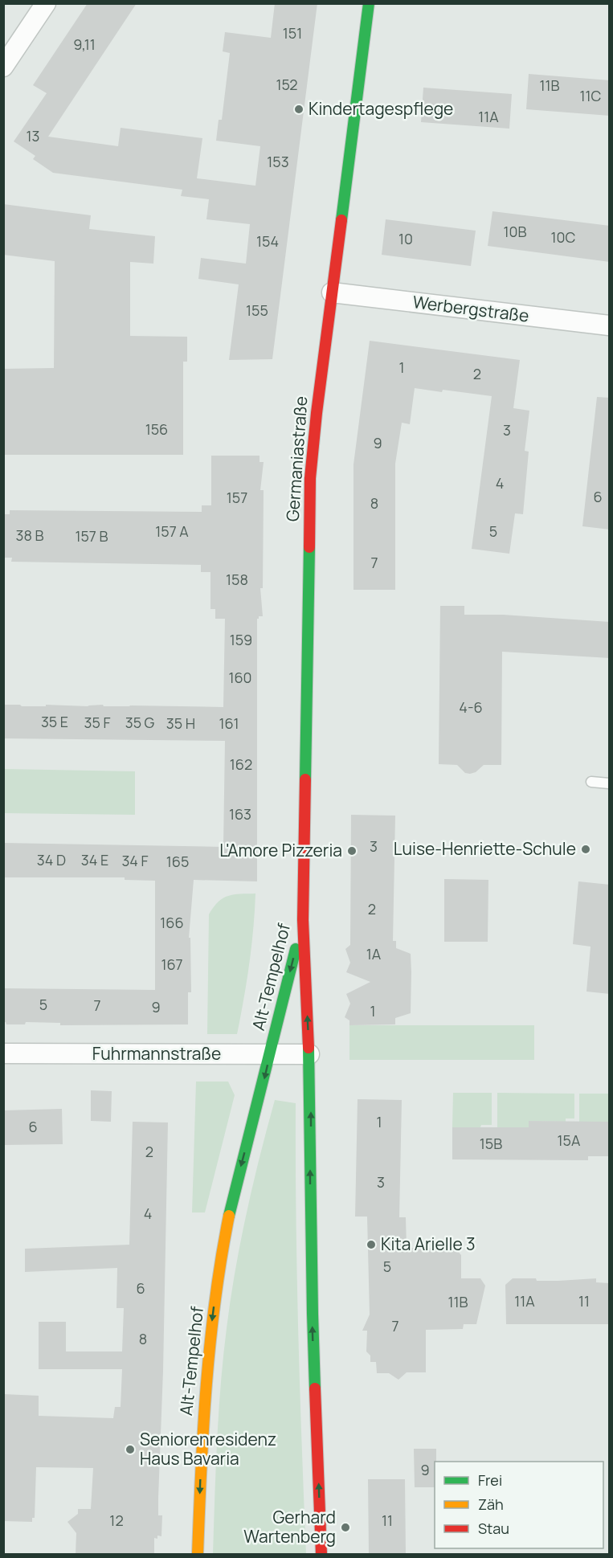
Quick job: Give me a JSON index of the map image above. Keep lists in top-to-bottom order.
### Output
{
  "streets": {
    "street": [
      "Werbergstraße",
      "Germaniastraße",
      "Alt-Tempelhof",
      "Fuhrmannstraße"
    ]
  },
  "crossings": [
    ["Werbergstraße", "Germaniastraße"],
    ["Germaniastraße", "Alt-Tempelhof"],
    ["Alt-Tempelhof", "Fuhrmannstraße"]
  ],
  "places": [
    "Kindertagespflege",
    "Luise-Henriette-Schule",
    "L'Amore Pizzeria",
    "Kita Arielle 3",
    "Seniorenresidenz Haus Bavaria",
    "Gerhard Wartenberg"
  ],
  "house_numbers": [
    "151",
    "9,11",
    "152",
    "11B",
    "11C",
    "11A",
    "13",
    "153",
    "10B",
    "10C",
    "10",
    "154",
    "155",
    "1",
    "2",
    "156",
    "3",
    "9",
    "4",
    "6",
    "157",
    "8",
    "157 A",
    "5",
    "38 B",
    "157 B",
    "7",
    "158",
    "159",
    "160",
    "4-6",
    "35 E",
    "35 F",
    "35 G",
    "35 H",
    "161",
    "162",
    "163",
    "3",
    "34 D",
    "34 E",
    "34 F",
    "165",
    "2",
    "166",
    "1A",
    "167",
    "5",
    "7",
    "9",
    "1",
    "1",
    "6",
    "15A",
    "15B",
    "2",
    "3",
    "4",
    "5",
    "6",
    "11A",
    "11",
    "11B",
    "7",
    "8",
    "9",
    "12",
    "11"
  ],
  "legend": ["Frei", "Zäh", "Stau"]
}
